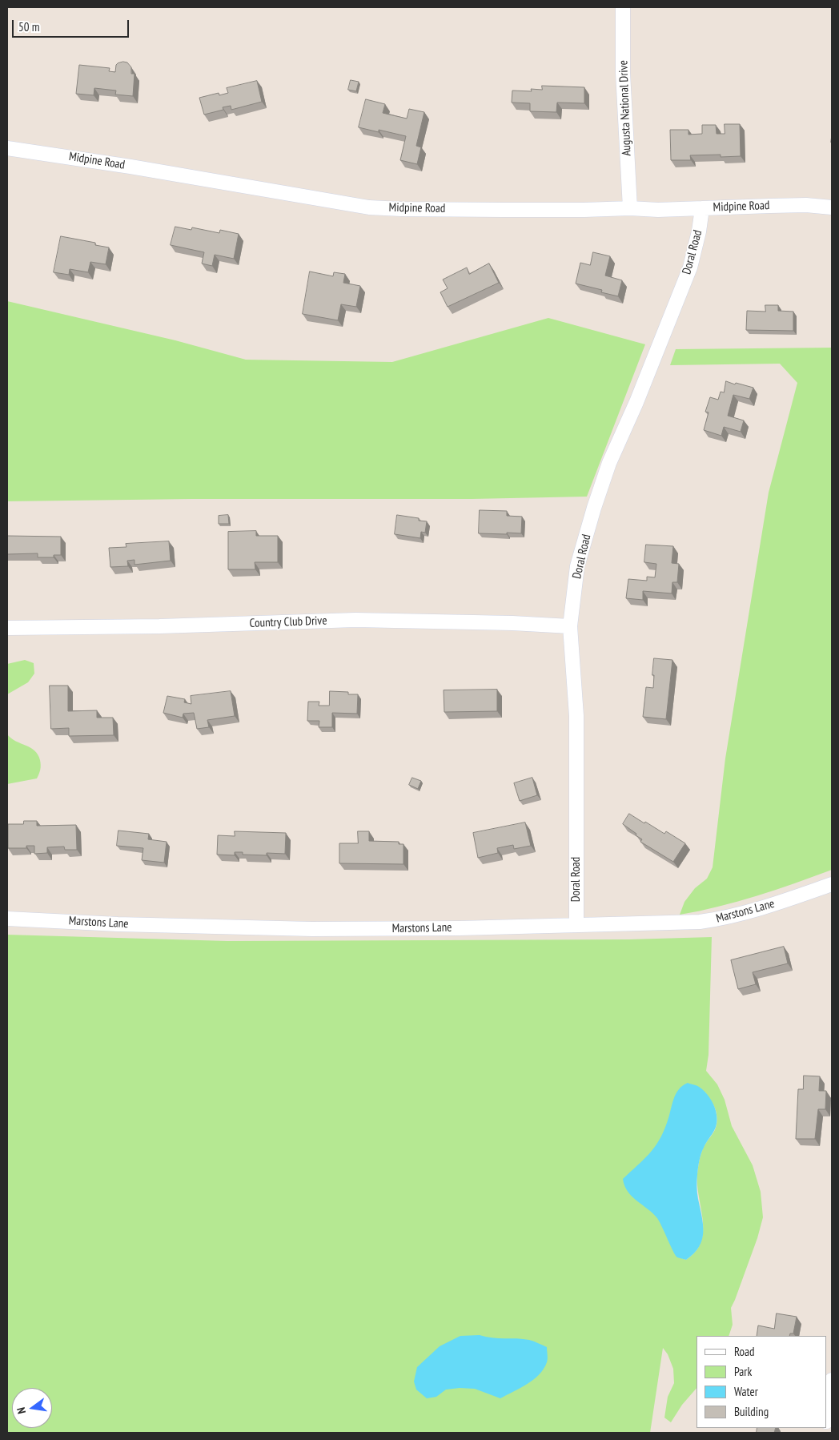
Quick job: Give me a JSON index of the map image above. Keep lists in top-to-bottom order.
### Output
{
  "streets": {
    "street": [
      "Augusta National Drive",
      "Midpine Road",
      "Doral Road",
      "Country Club Drive",
      "Marstons Lane"
    ]
  },
  "crossings": [
    ["Augusta National Drive", "Midpine Road"],
    ["Midpine Road", "Doral Road"],
    ["Doral Road", "Country Club Drive"],
    ["Doral Road", "Marstons Lane"]
  ],
  "legend": [
    "Road",
    "Park",
    "Water",
    "Building"
  ],
  "scale_bar": "50 m",
  "north": "left"
}
